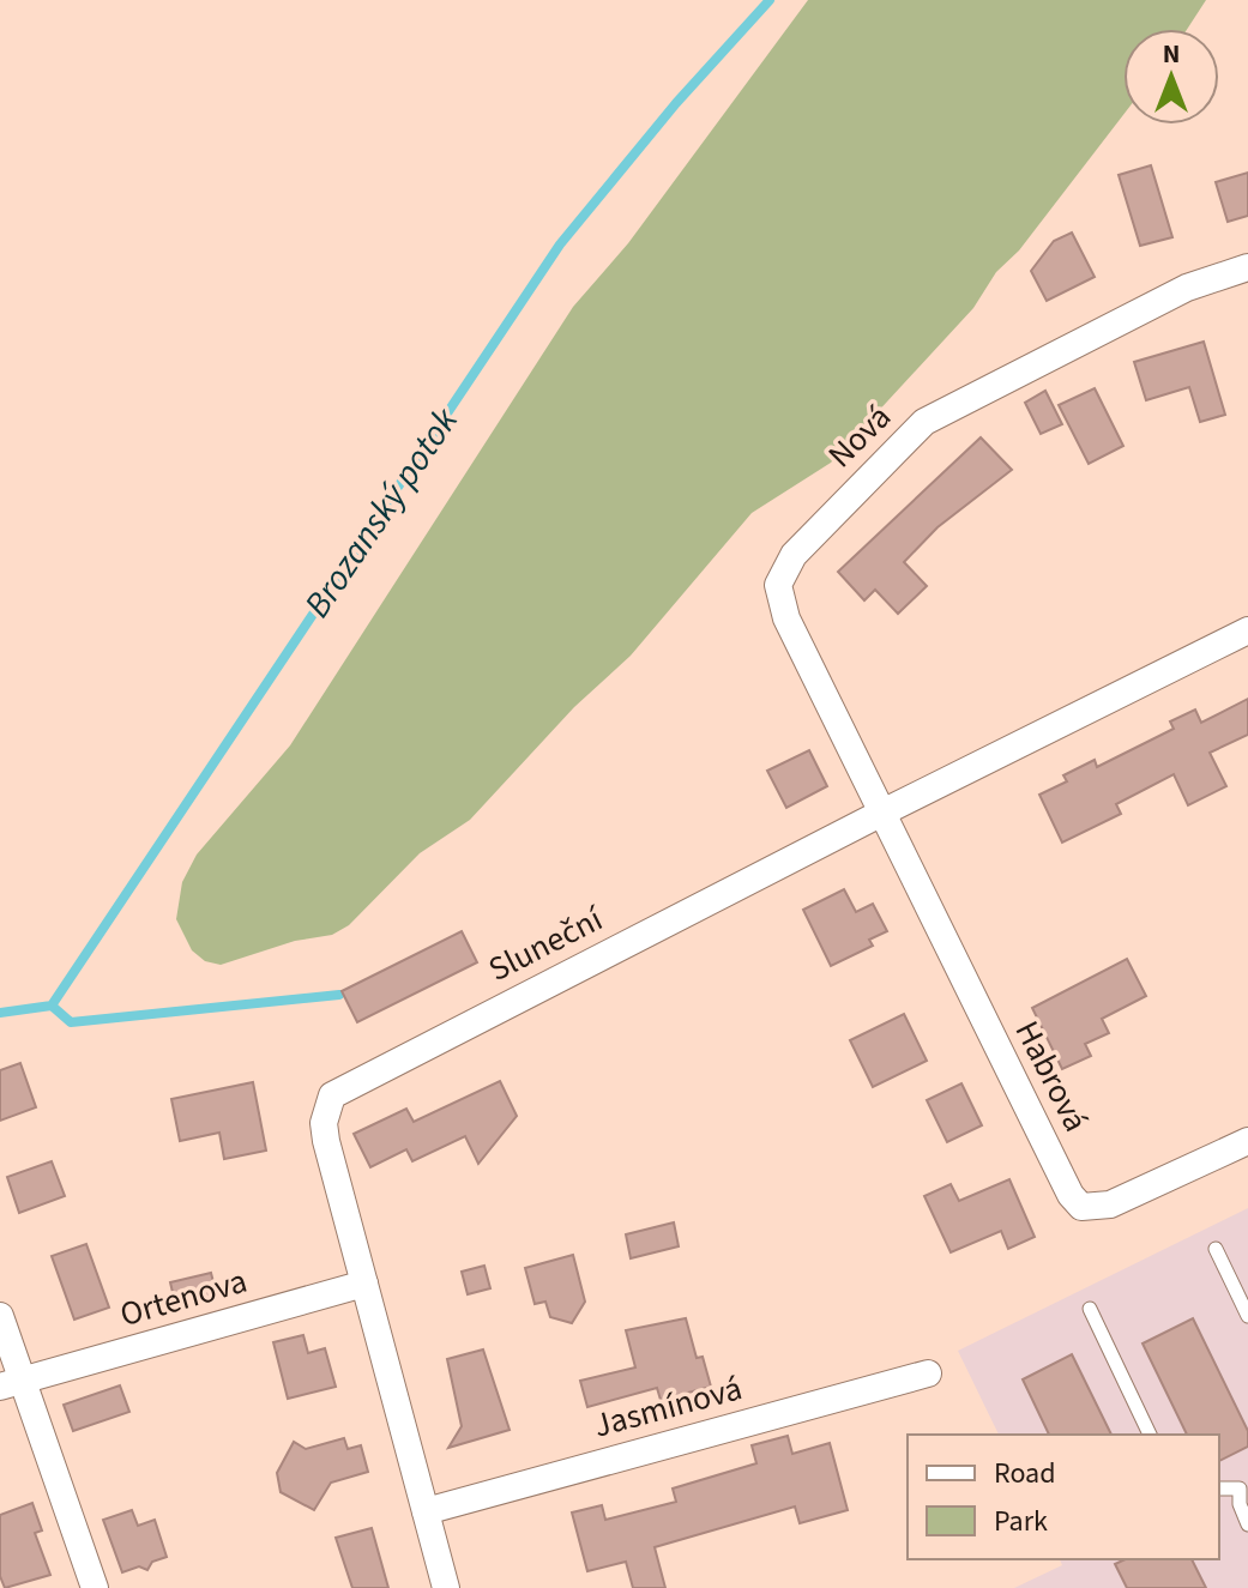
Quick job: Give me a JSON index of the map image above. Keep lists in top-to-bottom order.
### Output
{
  "streets": {
    "street": [
      "Nová",
      "Sluneční",
      "Habrová",
      "Ortenova",
      "Jasmínová"
    ]
  },
  "crossings": [
    ["Nová", "Sluneční"],
    ["Nová", "Habrová"],
    ["Sluneční", "Habrová"],
    ["Sluneční", "Ortenova"],
    ["Sluneční", "Jasmínová"]
  ],
  "water": ["Brozanský potok"],
  "legend": ["Road", "Park"],
  "north": "top"
}
